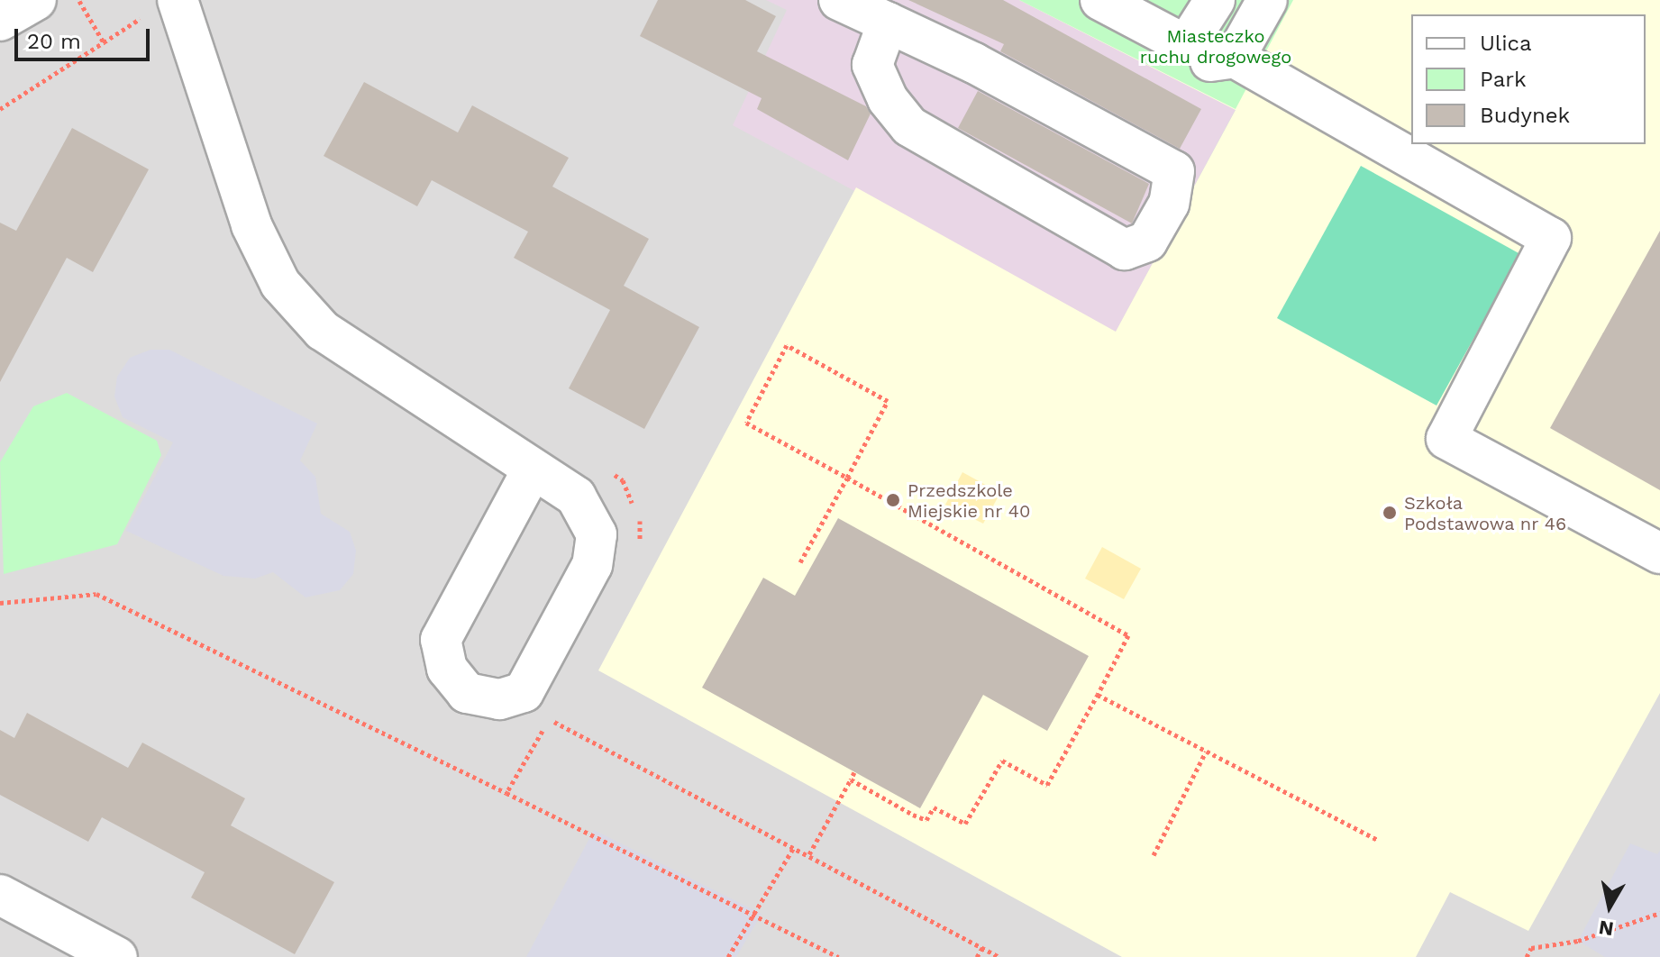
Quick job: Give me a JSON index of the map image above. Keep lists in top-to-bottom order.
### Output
{
  "parks": ["Miasteczko ruchu drogowego"],
  "places": ["Przedszkole Miejskie nr 40", "Szkoła Podstawowa nr 46"],
  "legend": ["Ulica", "Park", "Budynek"],
  "scale_bar": "20 m",
  "north": "bottom"
}
